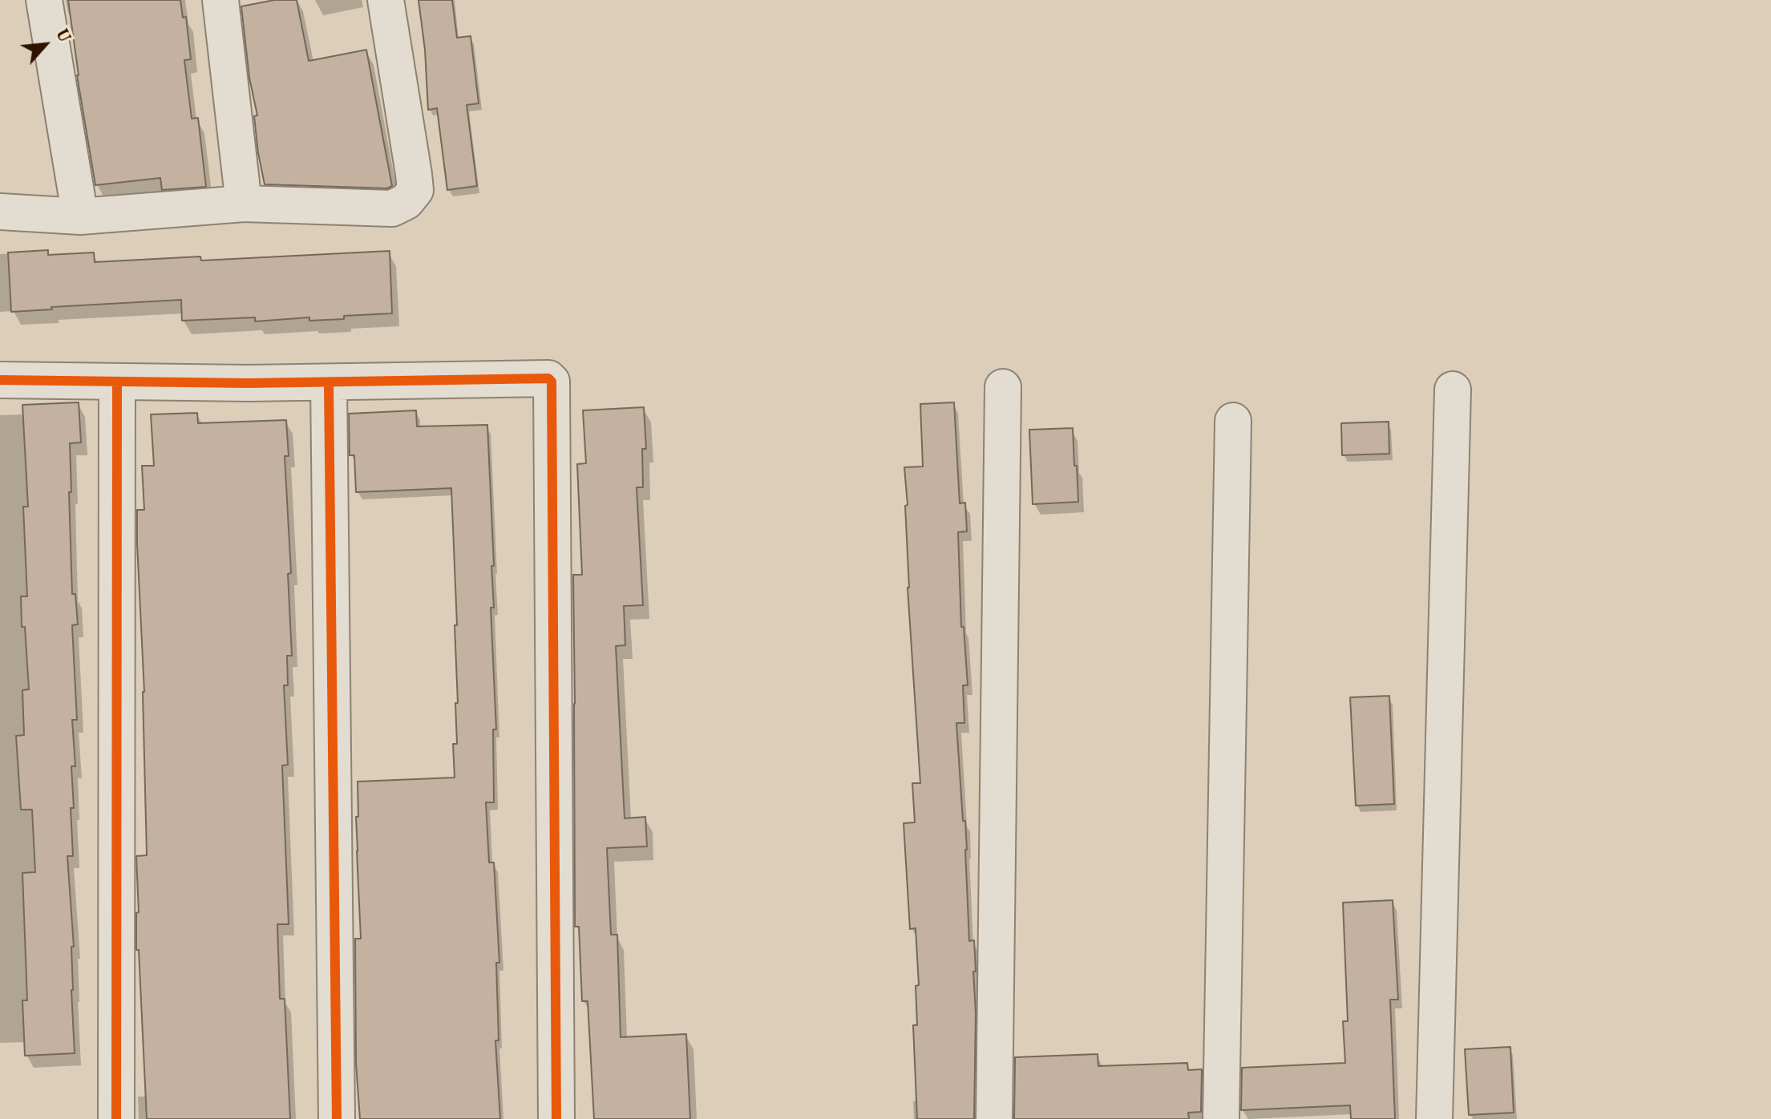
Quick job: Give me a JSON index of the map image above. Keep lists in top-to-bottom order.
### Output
{
  "north": "top right"
}
